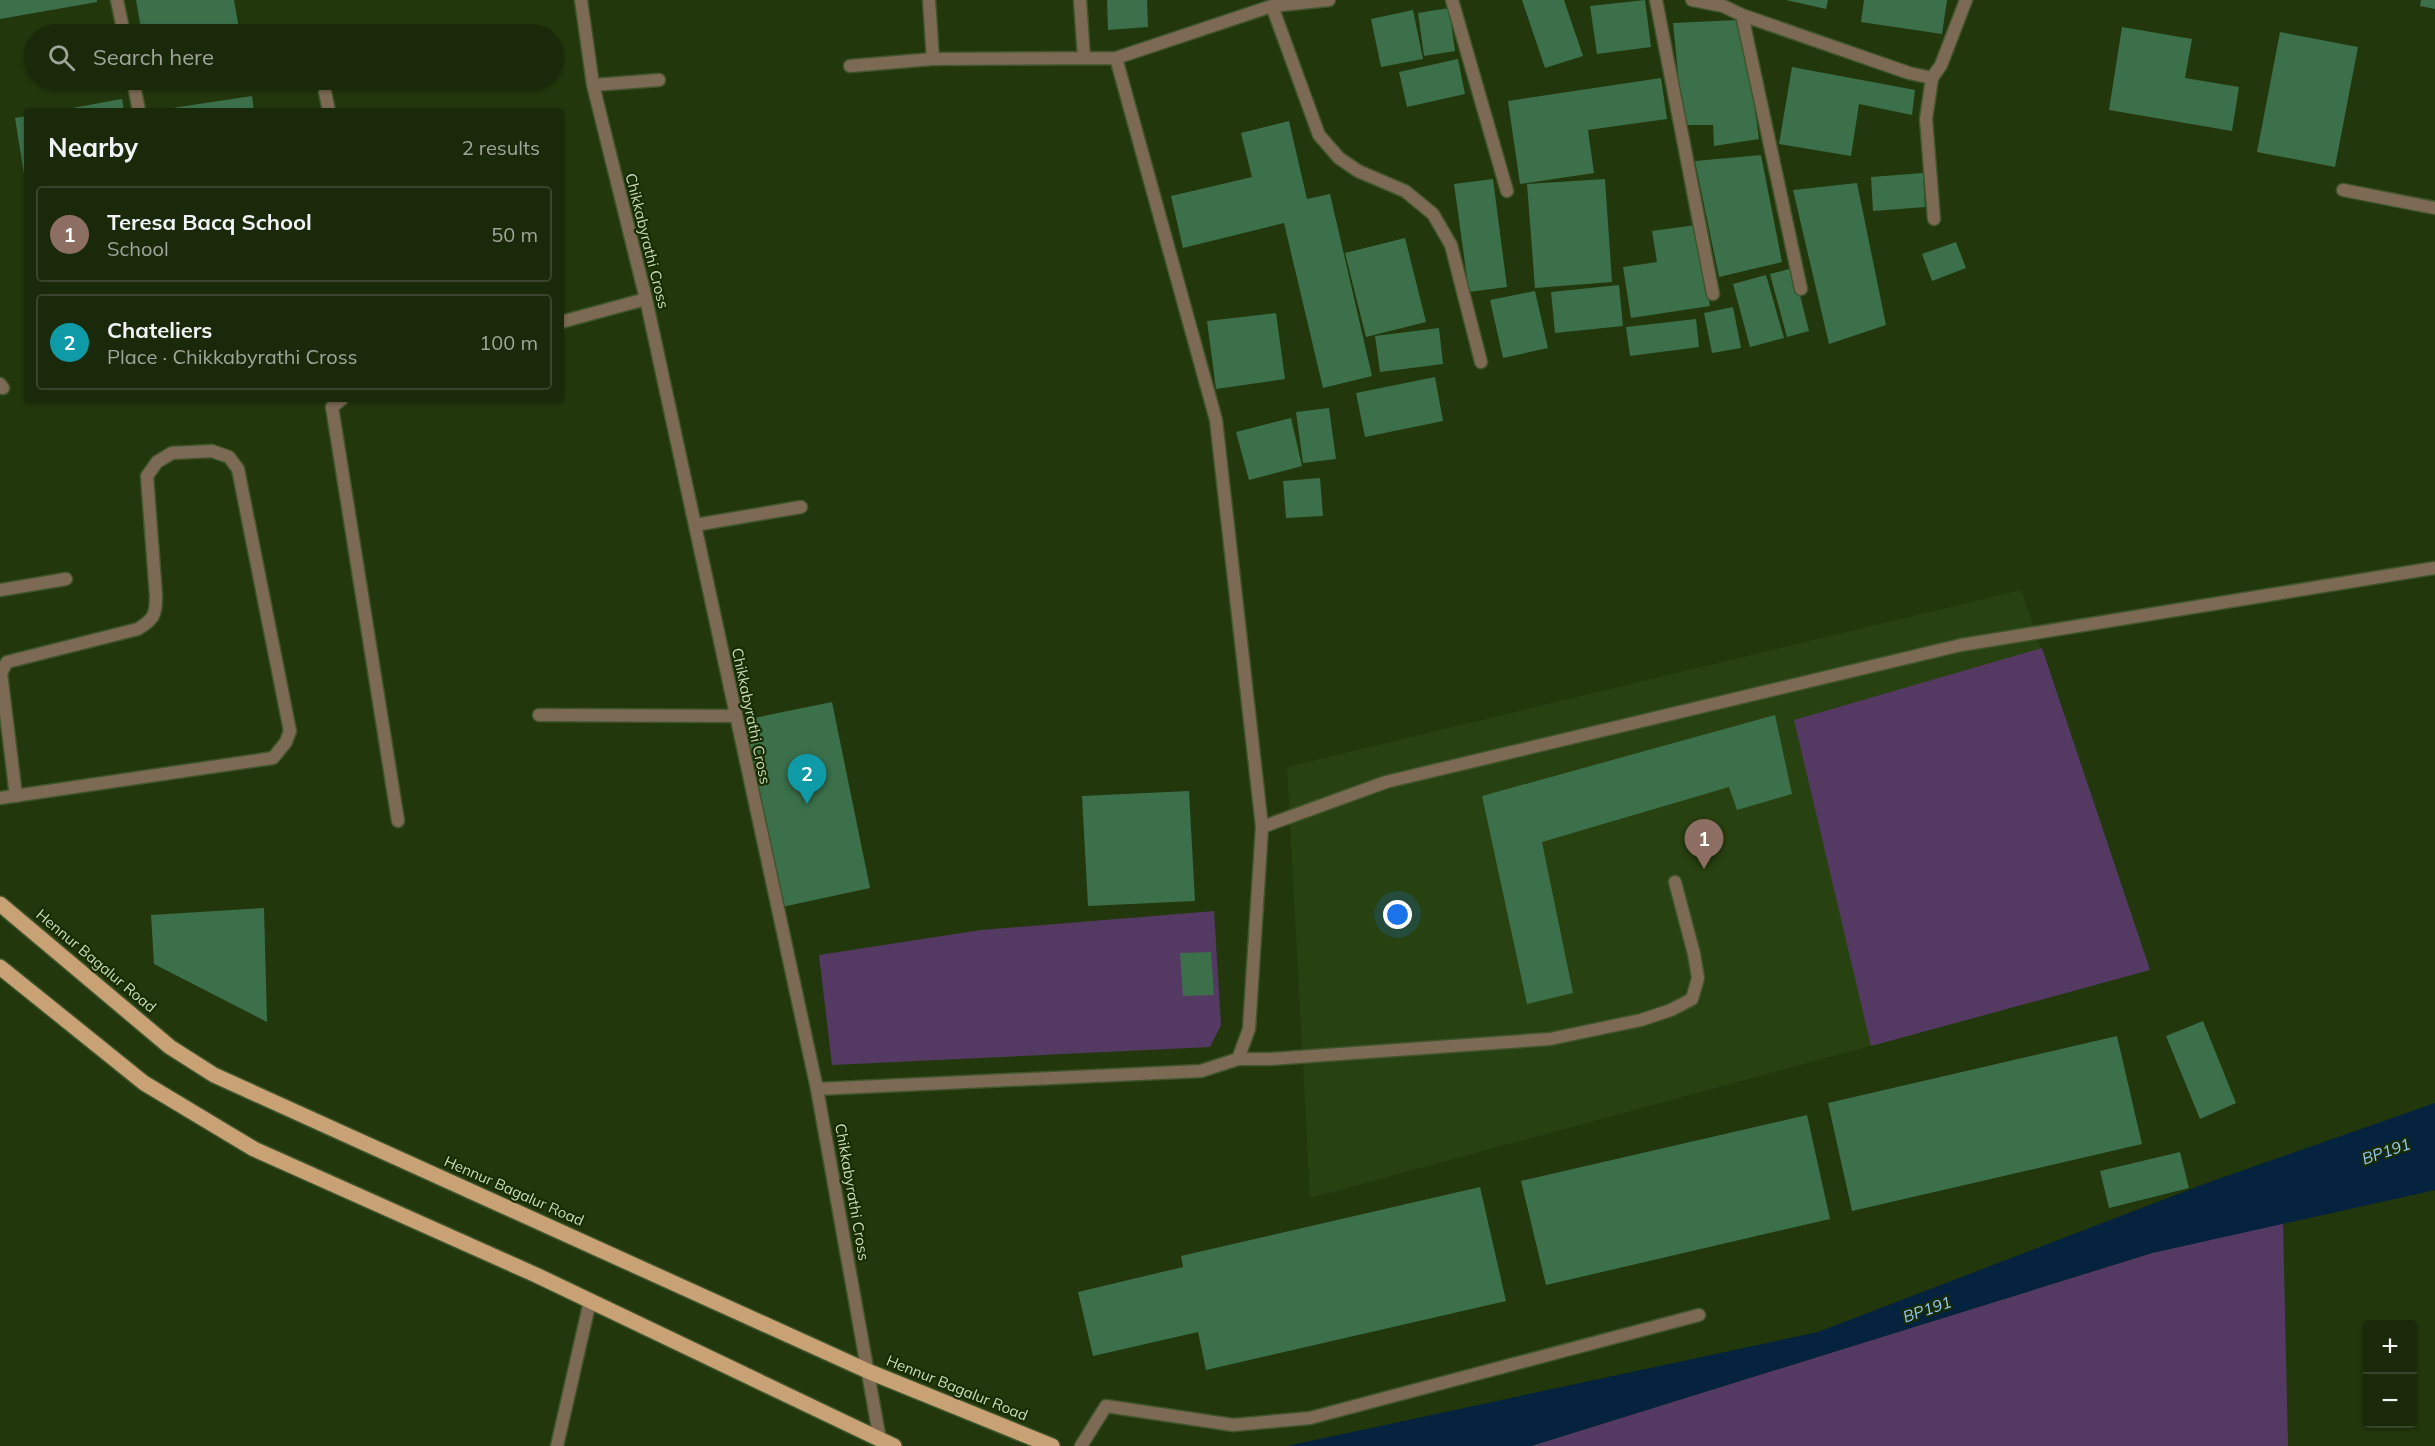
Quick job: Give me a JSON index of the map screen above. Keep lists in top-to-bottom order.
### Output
{
  "streets": {
    "main road": ["Hennur Bagalur Road"],
    "street": ["Chikkabyrathi Cross"]
  },
  "crossings": [
    ["Chikkabyrathi Cross", "Hennur Bagalur Road"]
  ],
  "water": ["BP191"],
  "page": {
    "search": "Search here",
    "heading": ["Nearby", "2 results"],
    "list": [
      {
        "mark": "1",
        "name": "Teresa Bacq School",
        "note": "School",
        "value": "50 m"
      },
      {
        "mark": "2",
        "name": "Chateliers",
        "note": "Place · Chikkabyrathi Cross",
        "value": "100 m"
      }
    ],
    "pins": ["2", "1"],
    "map_buttons": ["+", "−"]
  }
}
